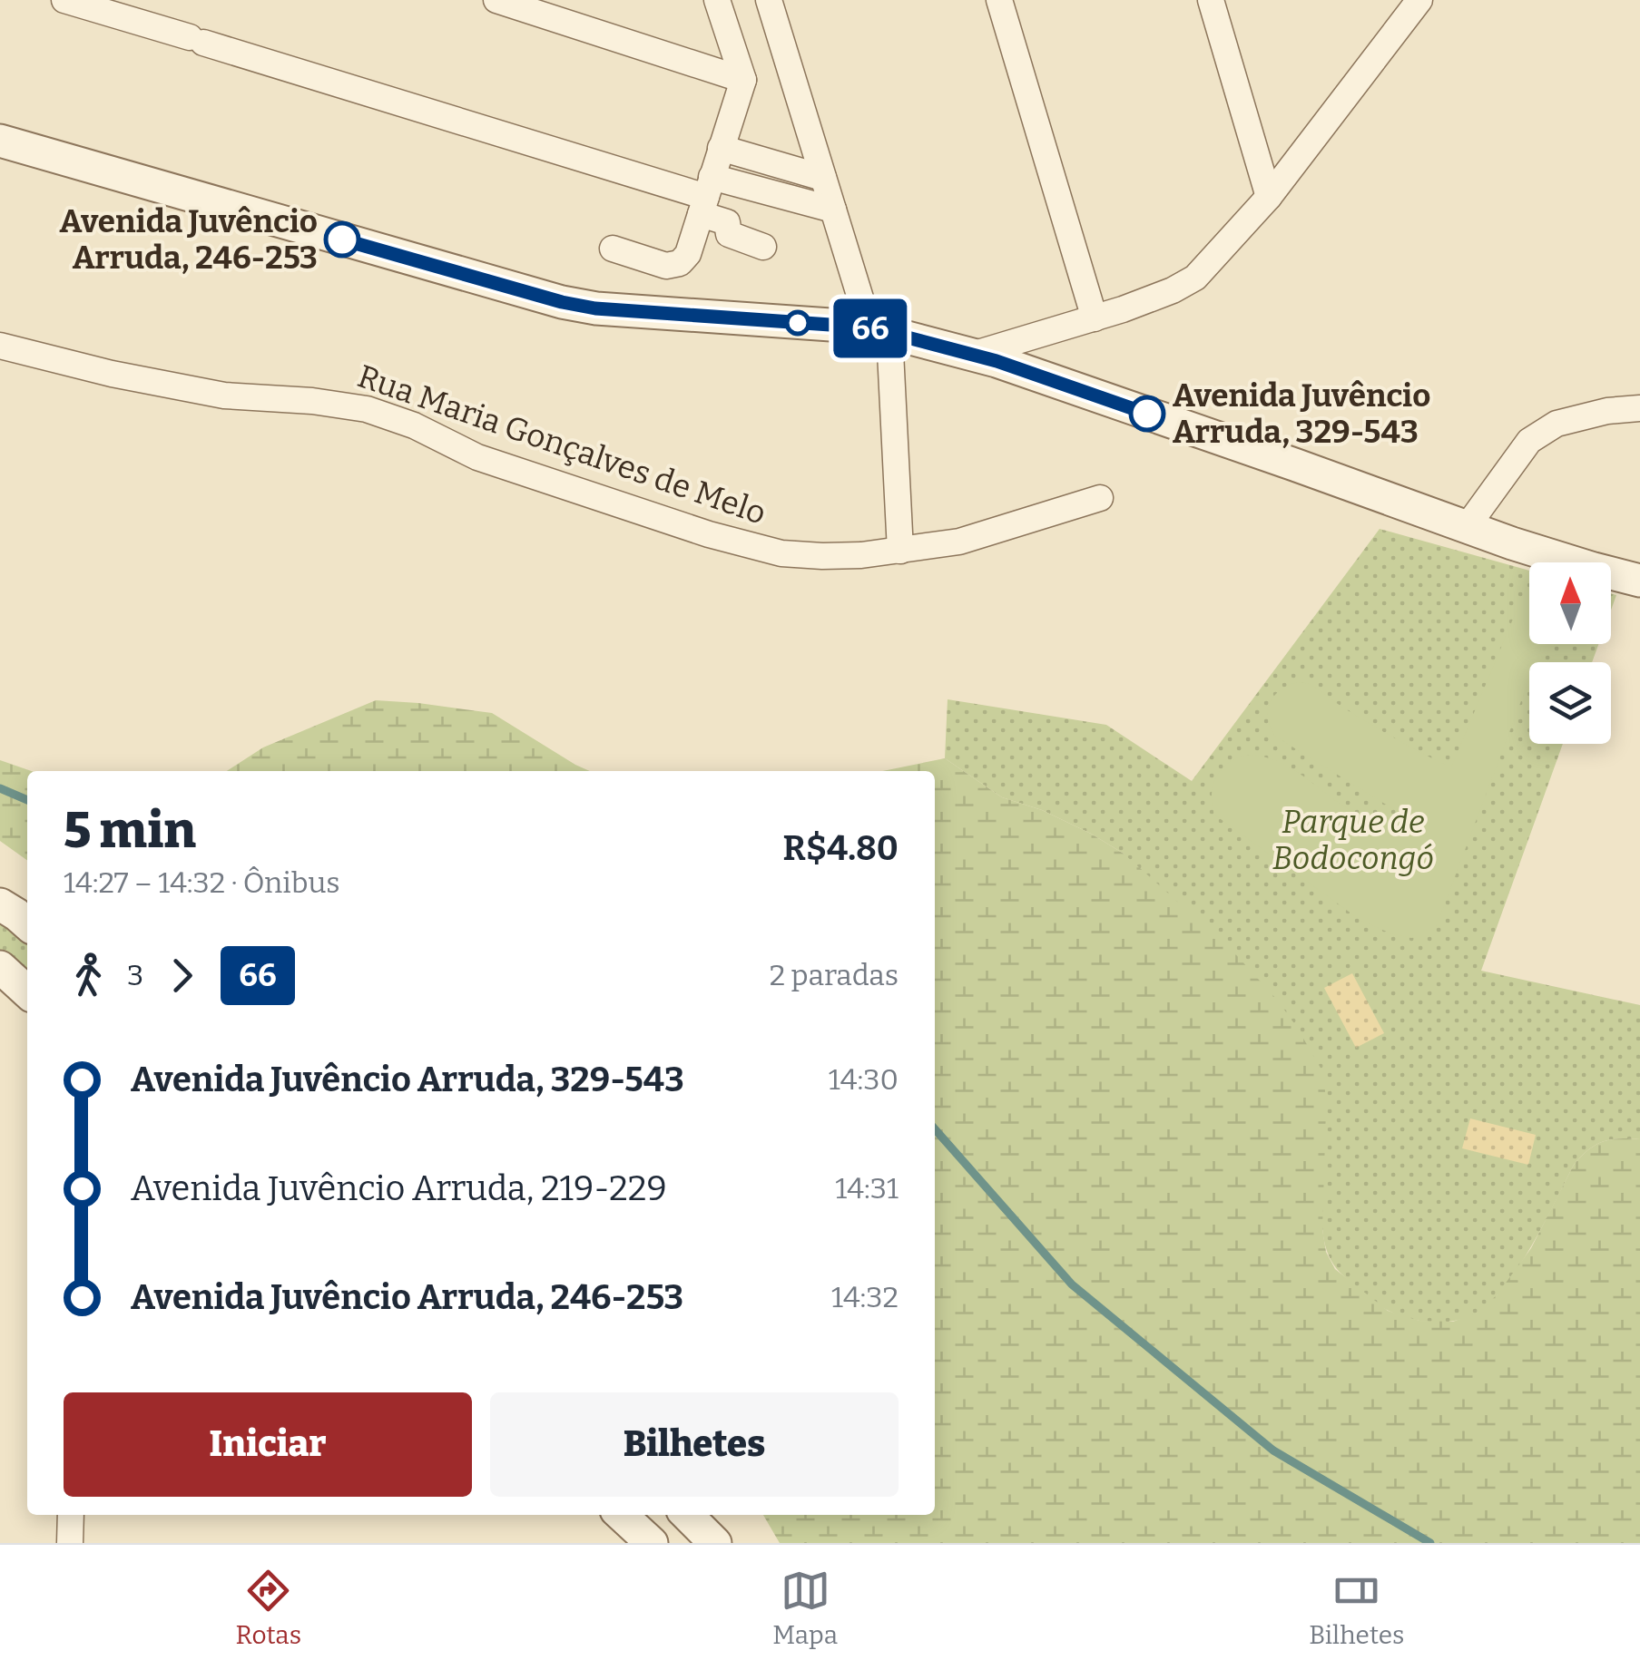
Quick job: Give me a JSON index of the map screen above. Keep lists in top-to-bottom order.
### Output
{
  "streets": {
    "street": ["Rua Maria Gonçalves de Melo"]
  },
  "parks": ["Parque de Bodocongó"],
  "places": ["Avenida Juvêncio Arruda, 246-253", "Avenida Juvêncio Arruda, 329-543"],
  "lines": ["bus line 66"],
  "north": "top",
  "page": {
    "on_map": "66",
    "heading": ["5 min", "14:27 – 14:32 · Ônibus", "R$4.80"],
    "legs": ["3", "66", "2 paradas"],
    "list": [
      {
        "name": "Avenida Juvêncio Arruda, 329-543",
        "value": "14:30"
      },
      {
        "name": "Avenida Juvêncio Arruda, 219-229",
        "value": "14:31"
      },
      {
        "name": "Avenida Juvêncio Arruda, 246-253",
        "value": "14:32"
      }
    ],
    "buttons": ["Iniciar", "Bilhetes"],
    "tabs": ["Rotas", "Mapa", "Bilhetes"]
  }
}
